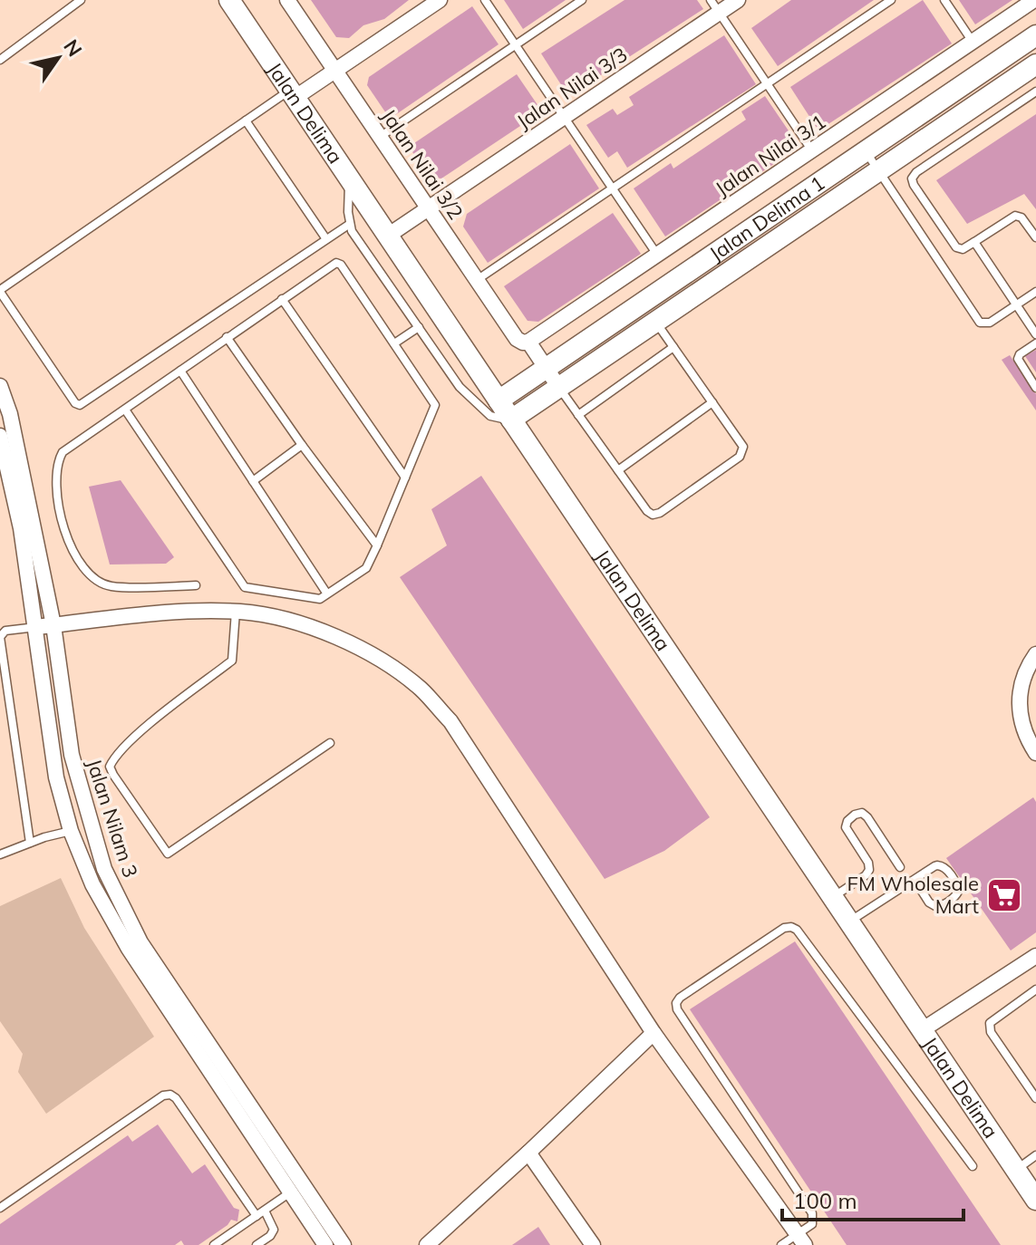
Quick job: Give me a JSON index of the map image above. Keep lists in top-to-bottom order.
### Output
{
  "streets": {
    "street": [
      "Jalan Nilai 3/3",
      "Jalan Delima",
      "Jalan Nilai 3/1",
      "Jalan Nilai 3/2",
      "Jalan Delima 1",
      "Jalan Nilam 3"
    ]
  },
  "crossings": [
    ["Jalan Nilai 3/3", "Jalan Delima"],
    ["Jalan Nilai 3/3", "Jalan Nilai 3/2"],
    ["Jalan Delima", "Jalan Delima 1"],
    ["Jalan Nilai 3/1", "Jalan Nilai 3/2"],
    ["Jalan Nilai 3/2", "Jalan Delima 1"]
  ],
  "places": {
    "supermarket": ["FM Wholesale Mart"]
  },
  "scale_bar": "100 m",
  "north": "top right"
}
